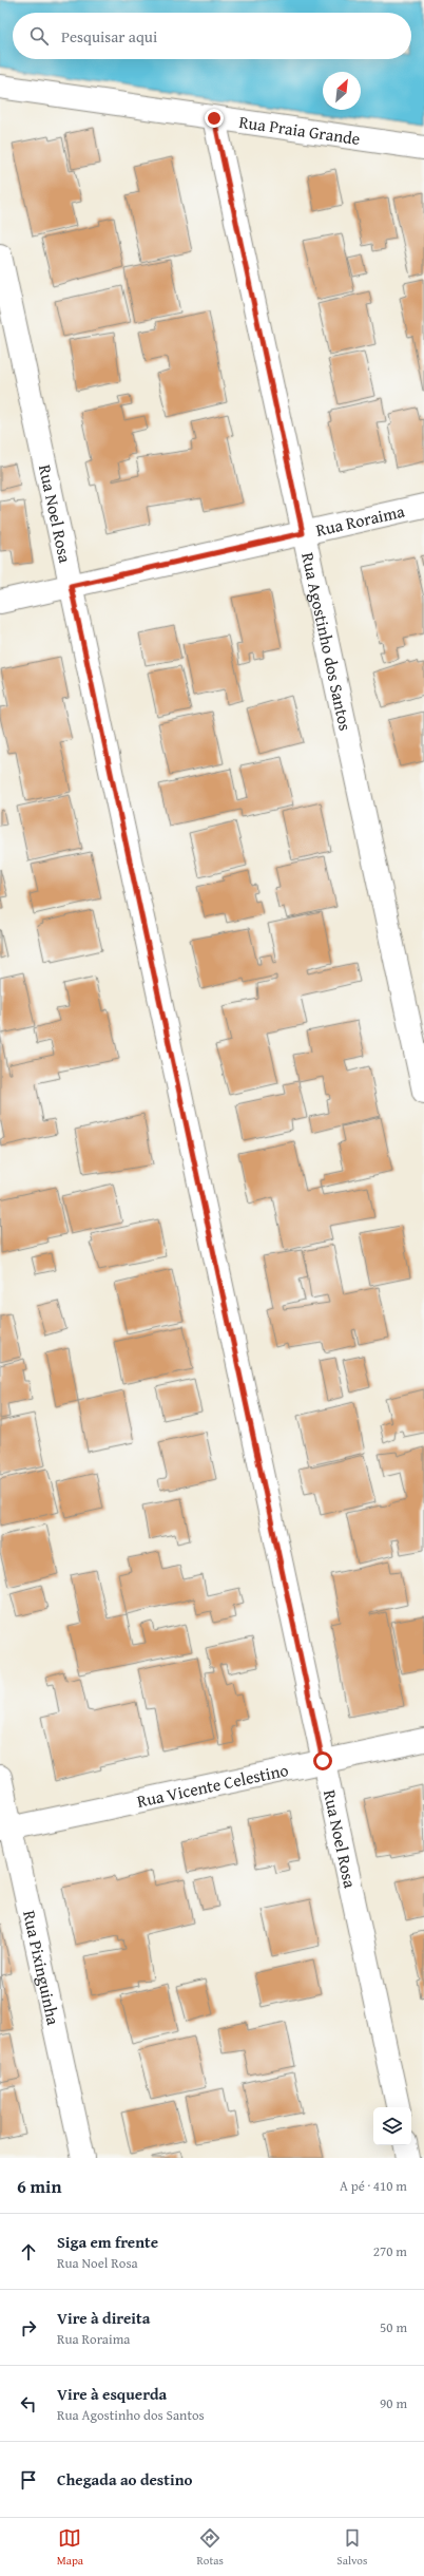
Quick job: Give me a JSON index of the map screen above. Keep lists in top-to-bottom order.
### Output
{
  "streets": {
    "street": [
      "Rua Praia Grande",
      "Rua Noel Rosa",
      "Rua Roraima",
      "Rua Agostinho dos Santos",
      "Rua Vicente Celestino",
      "Rua Pixinguinha"
    ]
  },
  "crossings": [
    ["Rua Praia Grande", "Rua Agostinho dos Santos"],
    ["Rua Noel Rosa", "Rua Roraima"],
    ["Rua Noel Rosa", "Rua Vicente Celestino"],
    ["Rua Roraima", "Rua Agostinho dos Santos"],
    ["Rua Vicente Celestino", "Rua Pixinguinha"]
  ],
  "north": "top right",
  "page": {
    "search": "Pesquisar aqui",
    "heading": ["6 min", "A pé · 410 m"],
    "list": [
      ["Siga em frente", "Rua Noel Rosa", "270 m"],
      ["Vire à direita", "Rua Roraima", "50 m"],
      ["Vire à esquerda", "Rua Agostinho dos Santos", "90 m"],
      "Chegada ao destino"
    ],
    "nav": ["Mapa", "Rotas", "Salvos"]
  }
}
